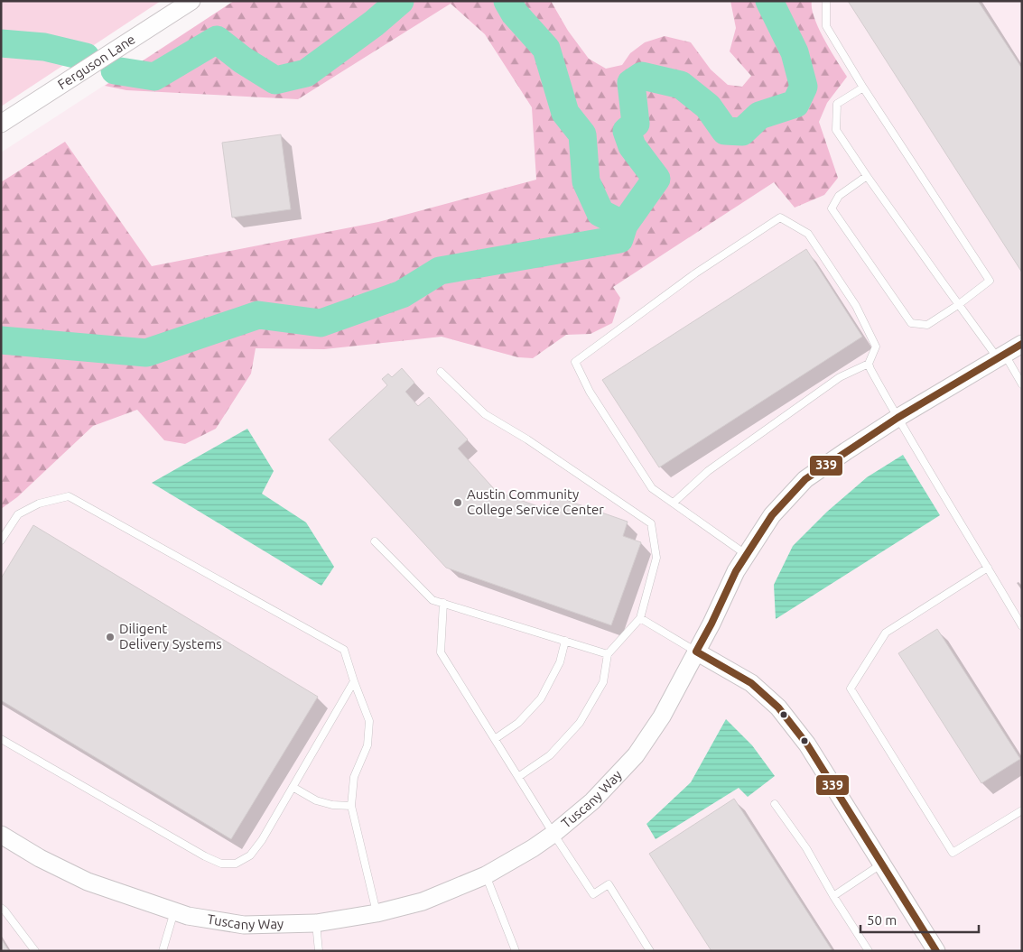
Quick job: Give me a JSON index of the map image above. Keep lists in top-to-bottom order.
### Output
{
  "streets": {
    "street": ["Ferguson Lane", "Tuscany Way"]
  },
  "places": ["Austin Community College Service Center", "Diligent Delivery Systems"],
  "lines": ["transit line 339"],
  "scale_bar": "50 m"
}
